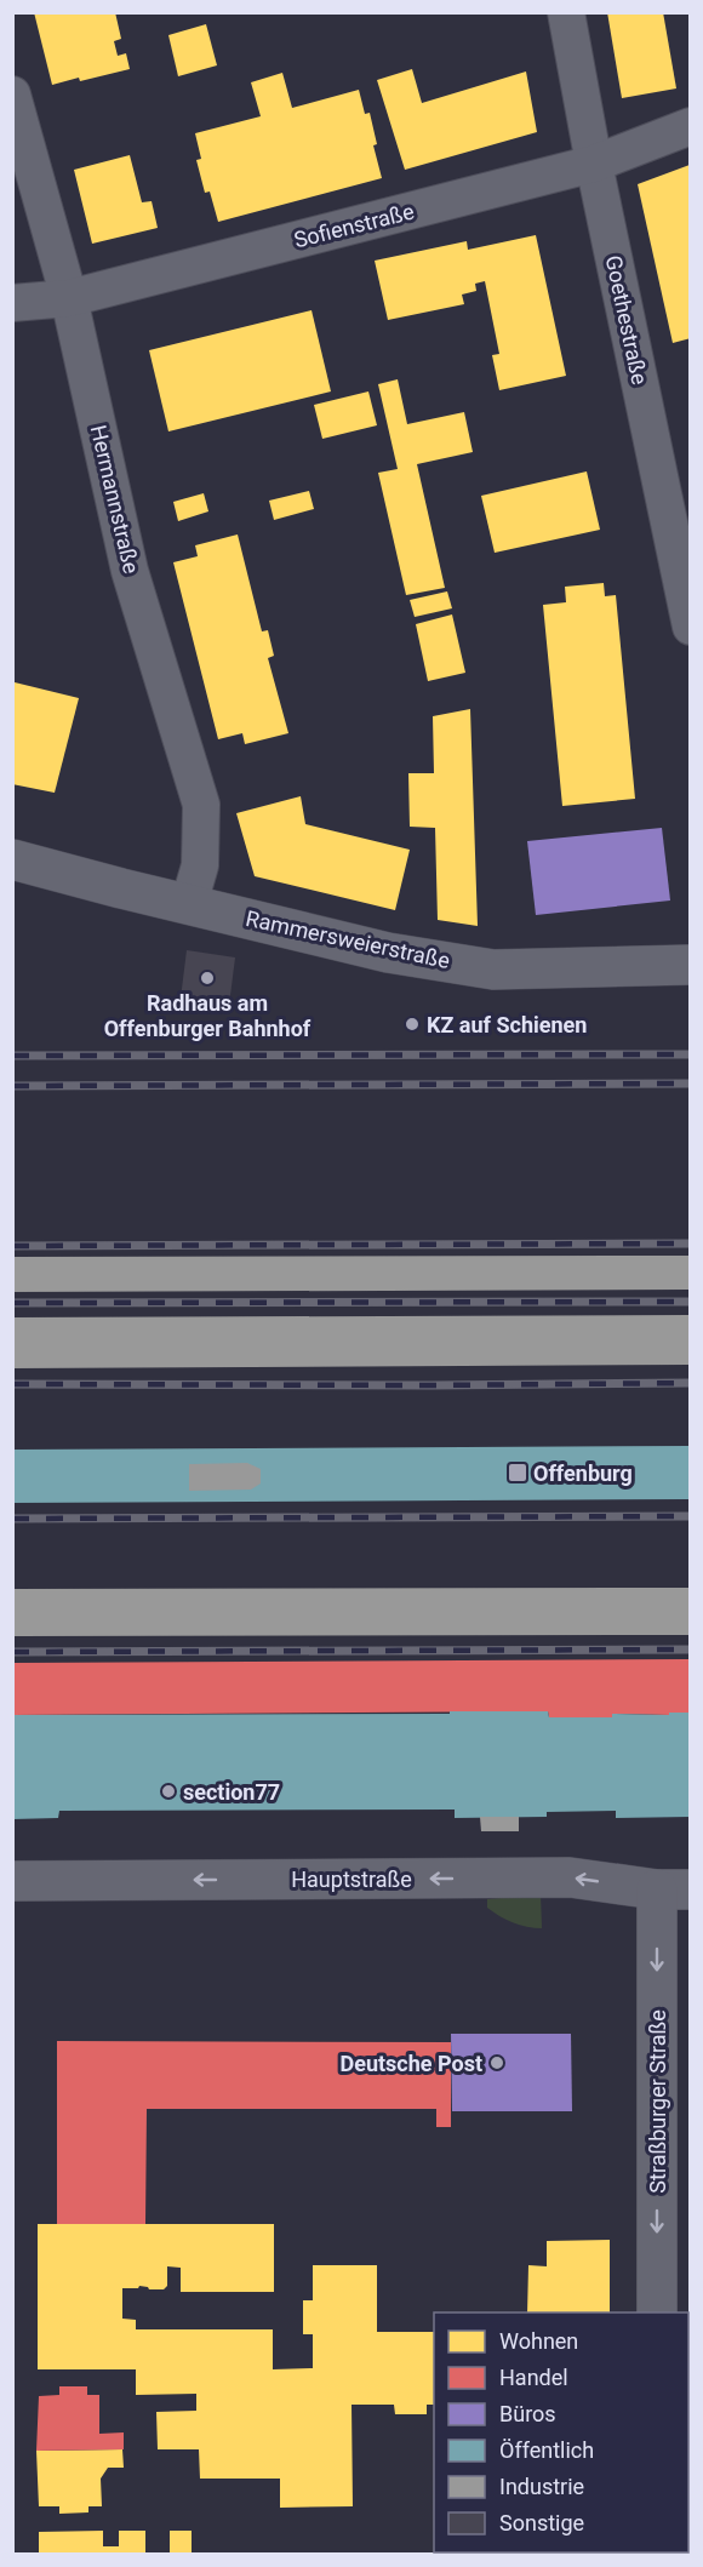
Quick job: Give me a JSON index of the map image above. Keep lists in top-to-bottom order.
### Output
{
  "streets": {
    "street": [
      "Sofienstraße",
      "Goethestraße",
      "Hermannstraße",
      "Rammersweierstraße",
      "Hauptstraße",
      "Straßburger Straße"
    ]
  },
  "crossings": [
    ["Sofienstraße", "Goethestraße"],
    ["Sofienstraße", "Hermannstraße"],
    ["Hermannstraße", "Rammersweierstraße"],
    ["Hauptstraße", "Straßburger Straße"]
  ],
  "one_way": ["Hauptstraße", "Straßburger Straße"],
  "places": {
    "other": [
      "Radhaus am Offenburger Bahnhof",
      "KZ auf Schienen",
      "section77",
      "Deutsche Post"
    ],
    "transit": ["Offenburg"]
  },
  "legend": [
    "Wohnen",
    "Handel",
    "Büros",
    "Öffentlich",
    "Industrie",
    "Sonstige"
  ]
}
